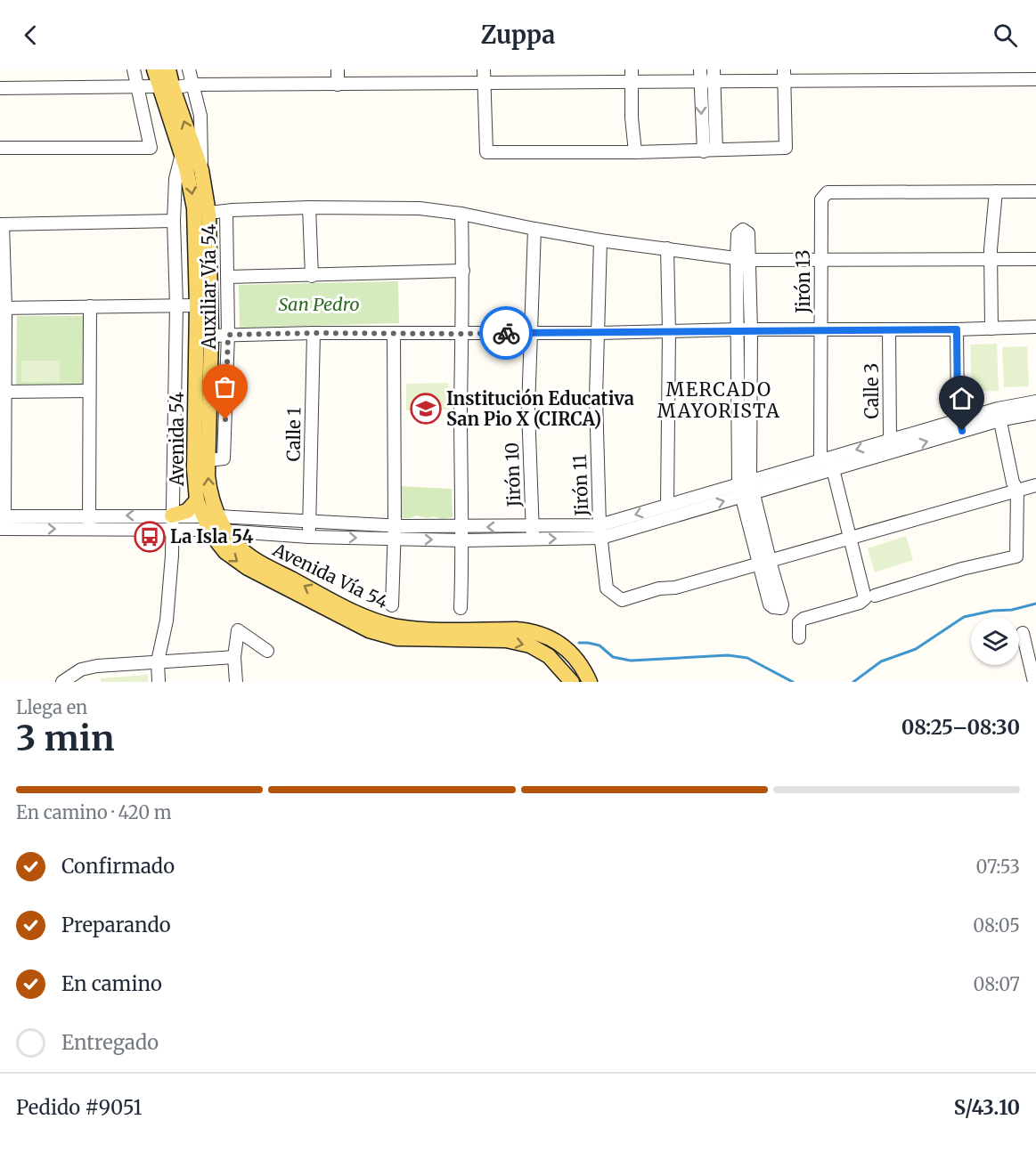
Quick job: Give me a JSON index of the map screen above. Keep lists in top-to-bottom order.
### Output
{
  "streets": {
    "main road": ["Avenida 54", "Avenida Vía 54"],
    "street": [
      "Jirón 13",
      "Auxiliar Vía 54",
      "Calle 3",
      "Calle 1",
      "Jirón 10",
      "Jirón 11"
    ]
  },
  "crossings": [
    ["Auxiliar Vía 54", "Avenida Vía 54"],
    ["Avenida 54", "Avenida Vía 54"]
  ],
  "one_way": ["Avenida 54", "Avenida Vía 54"],
  "districts": ["MERCADO MAYORISTA"],
  "parks": ["San Pedro"],
  "places": {
    "school or university": ["Institución Educativa San Pio X (CIRCA)"],
    "bus stop": ["La Isla 54"]
  },
  "page": {
    "header": "Zuppa",
    "heading": ["3 min", "Llega en", "08:25–08:30"],
    "panel": ["Pedido #9051", "S/43.10"],
    "bar": "En camino · 420 m",
    "list": [
      ["Confirmado", "07:53"],
      ["Preparando", "08:05"],
      ["En camino", "08:07"],
      "Entregado"
    ]
  }
}
